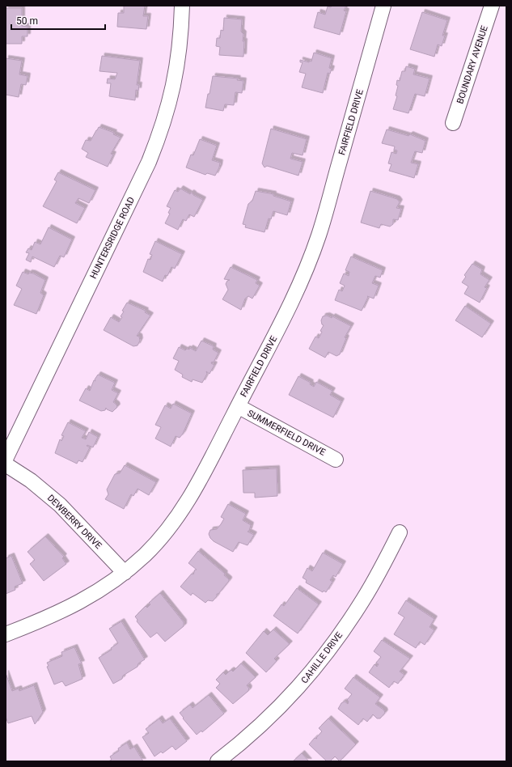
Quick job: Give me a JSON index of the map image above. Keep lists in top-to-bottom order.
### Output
{
  "streets": {
    "street": [
      "BOUNDARY AVENUE",
      "FAIRFIELD DRIVE",
      "HUNTERSRIDGE ROAD",
      "SUMMERFIELD DRIVE",
      "DEWBERRY DRIVE",
      "CAHILLE DRIVE"
    ]
  },
  "crossings": [
    ["FAIRFIELD DRIVE", "SUMMERFIELD DRIVE"],
    ["FAIRFIELD DRIVE", "DEWBERRY DRIVE"]
  ],
  "scale_bar": "50 m"
}
